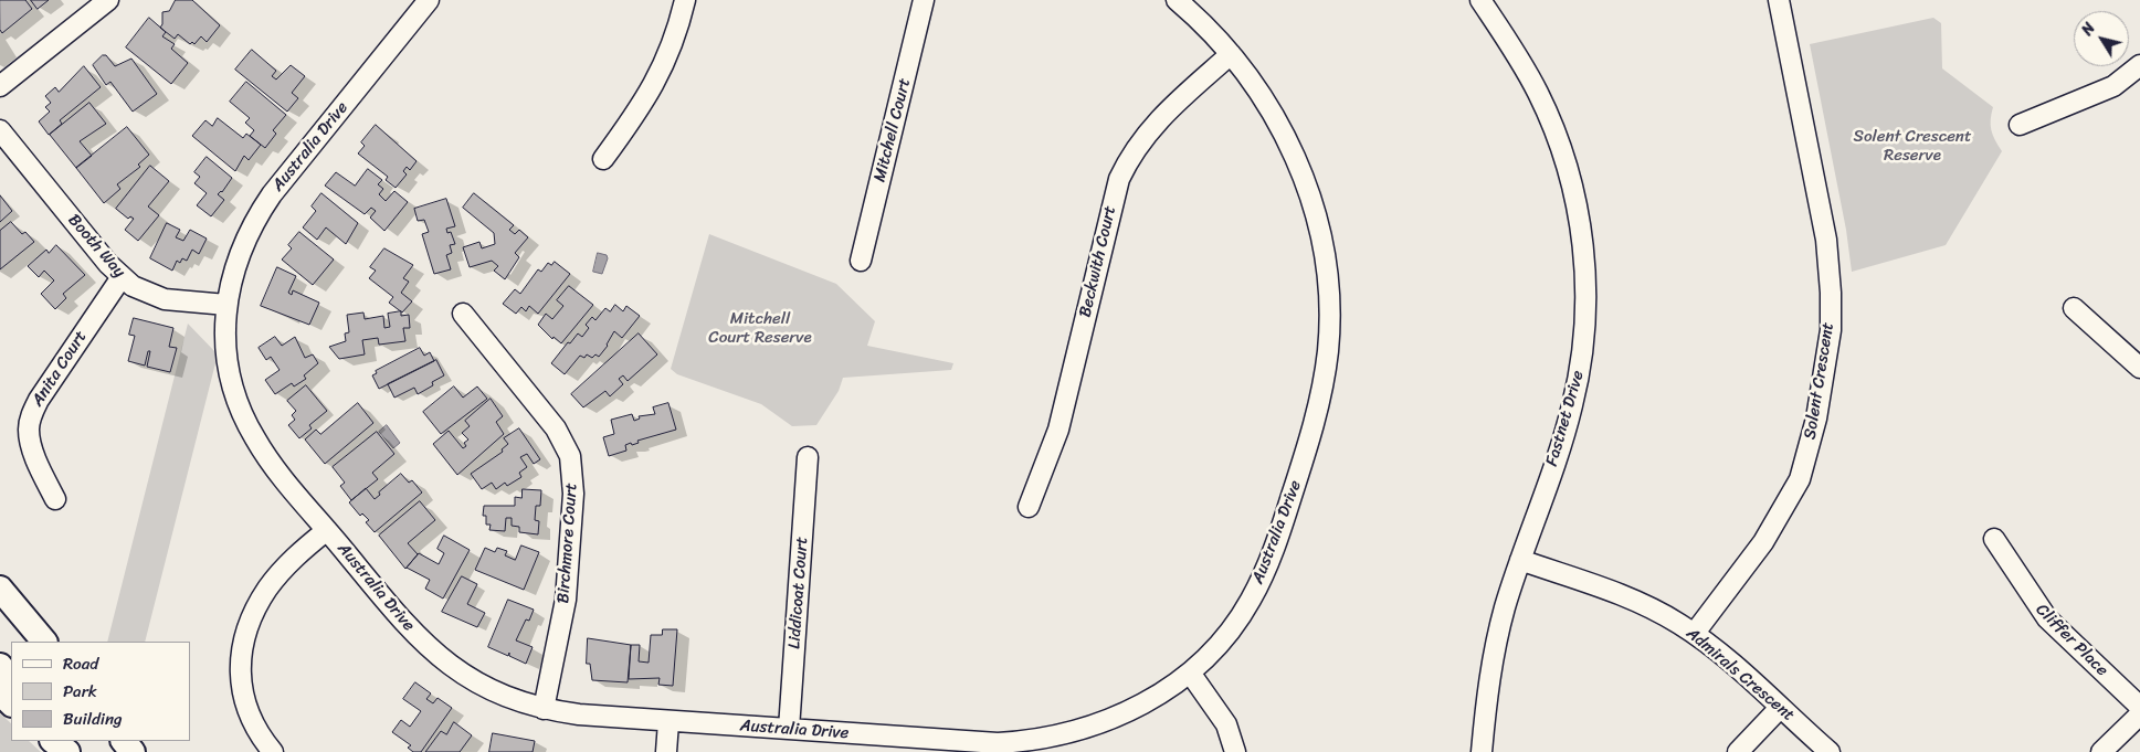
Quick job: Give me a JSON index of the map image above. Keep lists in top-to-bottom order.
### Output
{
  "streets": {
    "street": [
      "Mitchell Court",
      "Australia Drive",
      "Booth Way",
      "Beckwith Court",
      "Anita Court",
      "Solent Crescent",
      "Fastnet Drive",
      "Birchmore Court",
      "Liddicoat Court",
      "Cliffer Place",
      "Admirals Crescent"
    ]
  },
  "crossings": [
    ["Australia Drive", "Booth Way"],
    ["Australia Drive", "Beckwith Court"],
    ["Australia Drive", "Birchmore Court"],
    ["Australia Drive", "Liddicoat Court"],
    ["Booth Way", "Anita Court"],
    ["Solent Crescent", "Admirals Crescent"],
    ["Fastnet Drive", "Admirals Crescent"]
  ],
  "parks": ["Solent Crescent Reserve", "Mitchell Court Reserve"],
  "legend": ["Road", "Park", "Building"],
  "north": "top left"
}
